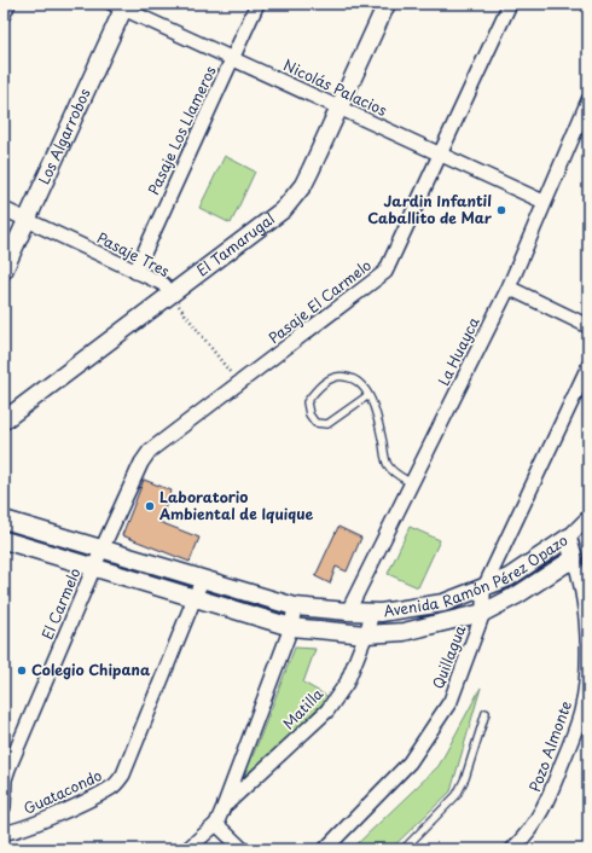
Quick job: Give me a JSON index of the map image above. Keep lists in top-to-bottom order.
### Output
{
  "streets": {
    "street": [
      "Nicolás Palacios",
      "Pasaje Los Llameros",
      "Los Algarrobos",
      "El Tamarugal",
      "Pasaje Tres",
      "Pasaje El Carmelo",
      "La Huayca",
      "Avenida Ramón Pérez Opazo",
      "El Carmelo",
      "Quillagua",
      "Matilla",
      "Pozo Almonte",
      "Guatacondo"
    ]
  },
  "crossings": [
    ["Nicolás Palacios", "Pasaje Los Llameros"],
    ["Nicolás Palacios", "Los Algarrobos"],
    ["Nicolás Palacios", "El Tamarugal"],
    ["Nicolás Palacios", "Pasaje El Carmelo"],
    ["Nicolás Palacios", "La Huayca"],
    ["Pasaje Los Llameros", "Pasaje Tres"],
    ["Los Algarrobos", "Pasaje Tres"],
    ["El Tamarugal", "Pasaje Tres"],
    ["Pasaje Tres", "Pasaje El Carmelo"],
    ["Pasaje El Carmelo", "Avenida Ramón Pérez Opazo"],
    ["Pasaje El Carmelo", "El Carmelo"],
    ["La Huayca", "Avenida Ramón Pérez Opazo"],
    ["Avenida Ramón Pérez Opazo", "El Carmelo"],
    ["Avenida Ramón Pérez Opazo", "Quillagua"],
    ["Avenida Ramón Pérez Opazo", "Matilla"],
    ["Avenida Ramón Pérez Opazo", "Pozo Almonte"],
    ["Avenida Ramón Pérez Opazo", "Guatacondo"]
  ],
  "places": ["Jardin Infantil Caballito de Mar", "Laboratorio Ambiental de Iquique", "Colegio Chipana"]
}
